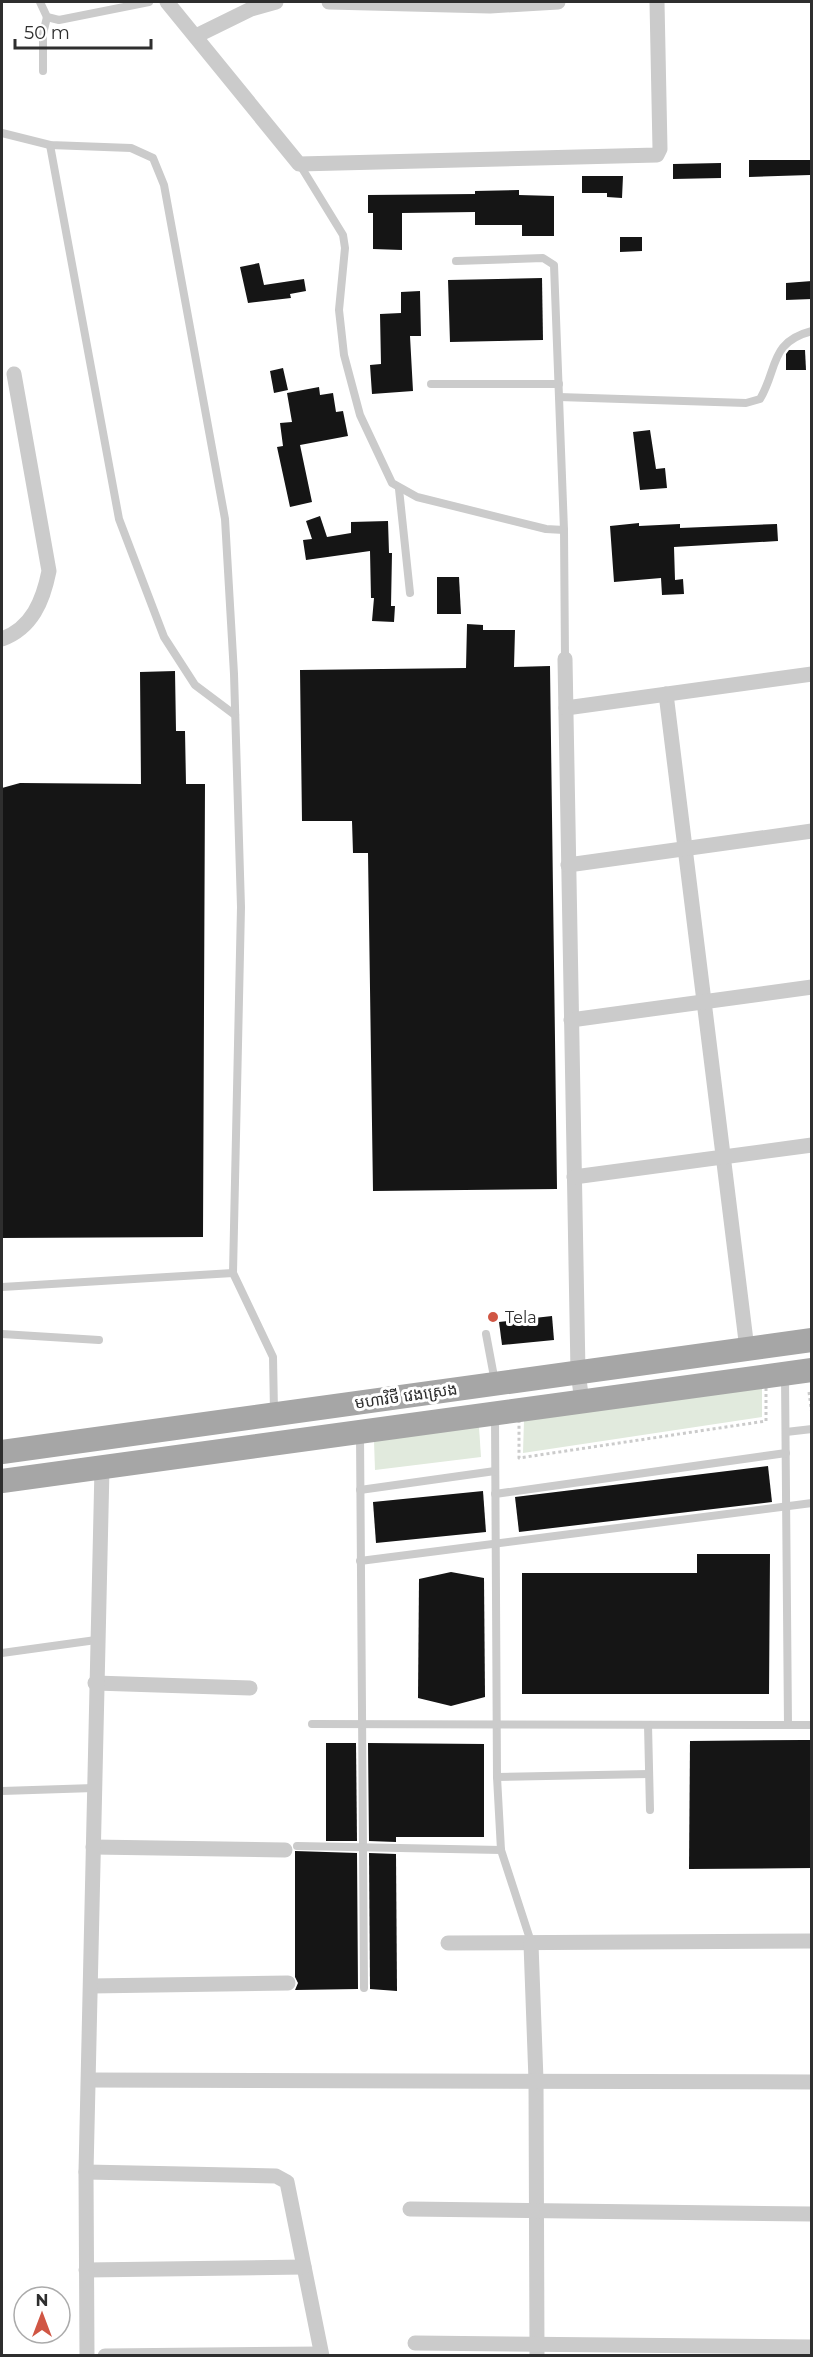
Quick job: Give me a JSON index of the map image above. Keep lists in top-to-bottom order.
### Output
{
  "streets": {
    "main road": ["មហាវិថី វេងស្រេង"]
  },
  "places": ["Tela"],
  "scale_bar": "50 m",
  "north": "top"
}
